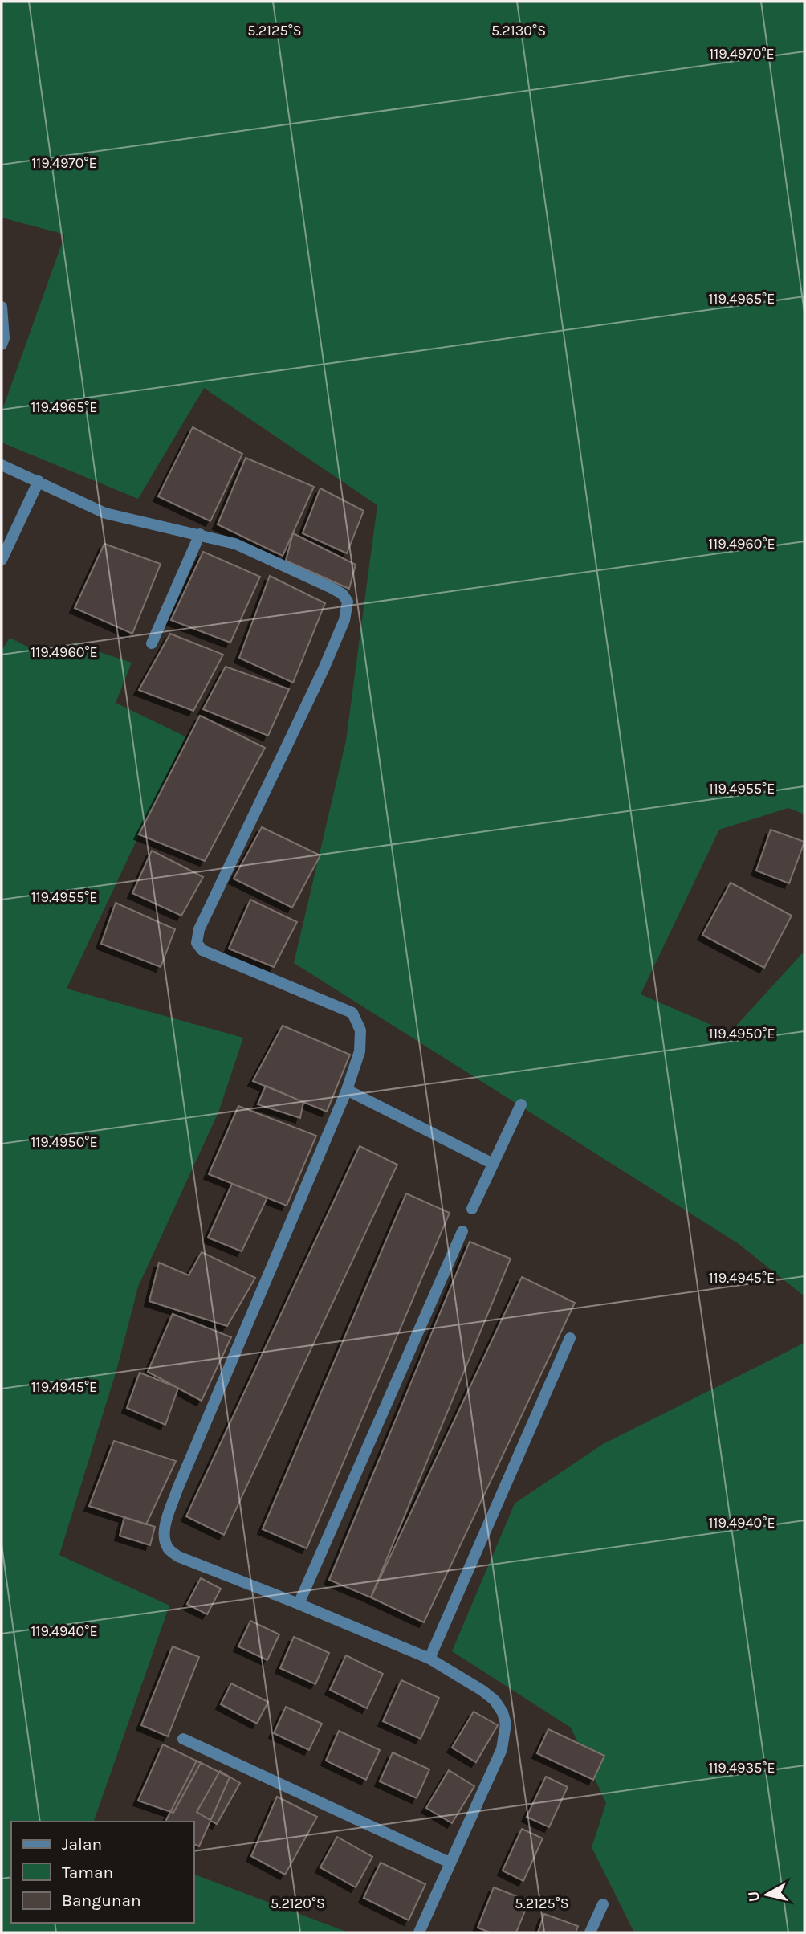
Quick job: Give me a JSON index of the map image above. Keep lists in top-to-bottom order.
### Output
{
  "legend": ["Jalan", "Taman", "Bangunan"],
  "north": "left",
  "coordinates": [
    "5.2125°S",
    "5.2130°S",
    "119.4970°E",
    "119.4965°E",
    "119.4960°E",
    "119.4955°E",
    "119.4950°E",
    "119.4945°E",
    "119.4940°E",
    "119.4935°E",
    "5.2120°S"
  ]
}
